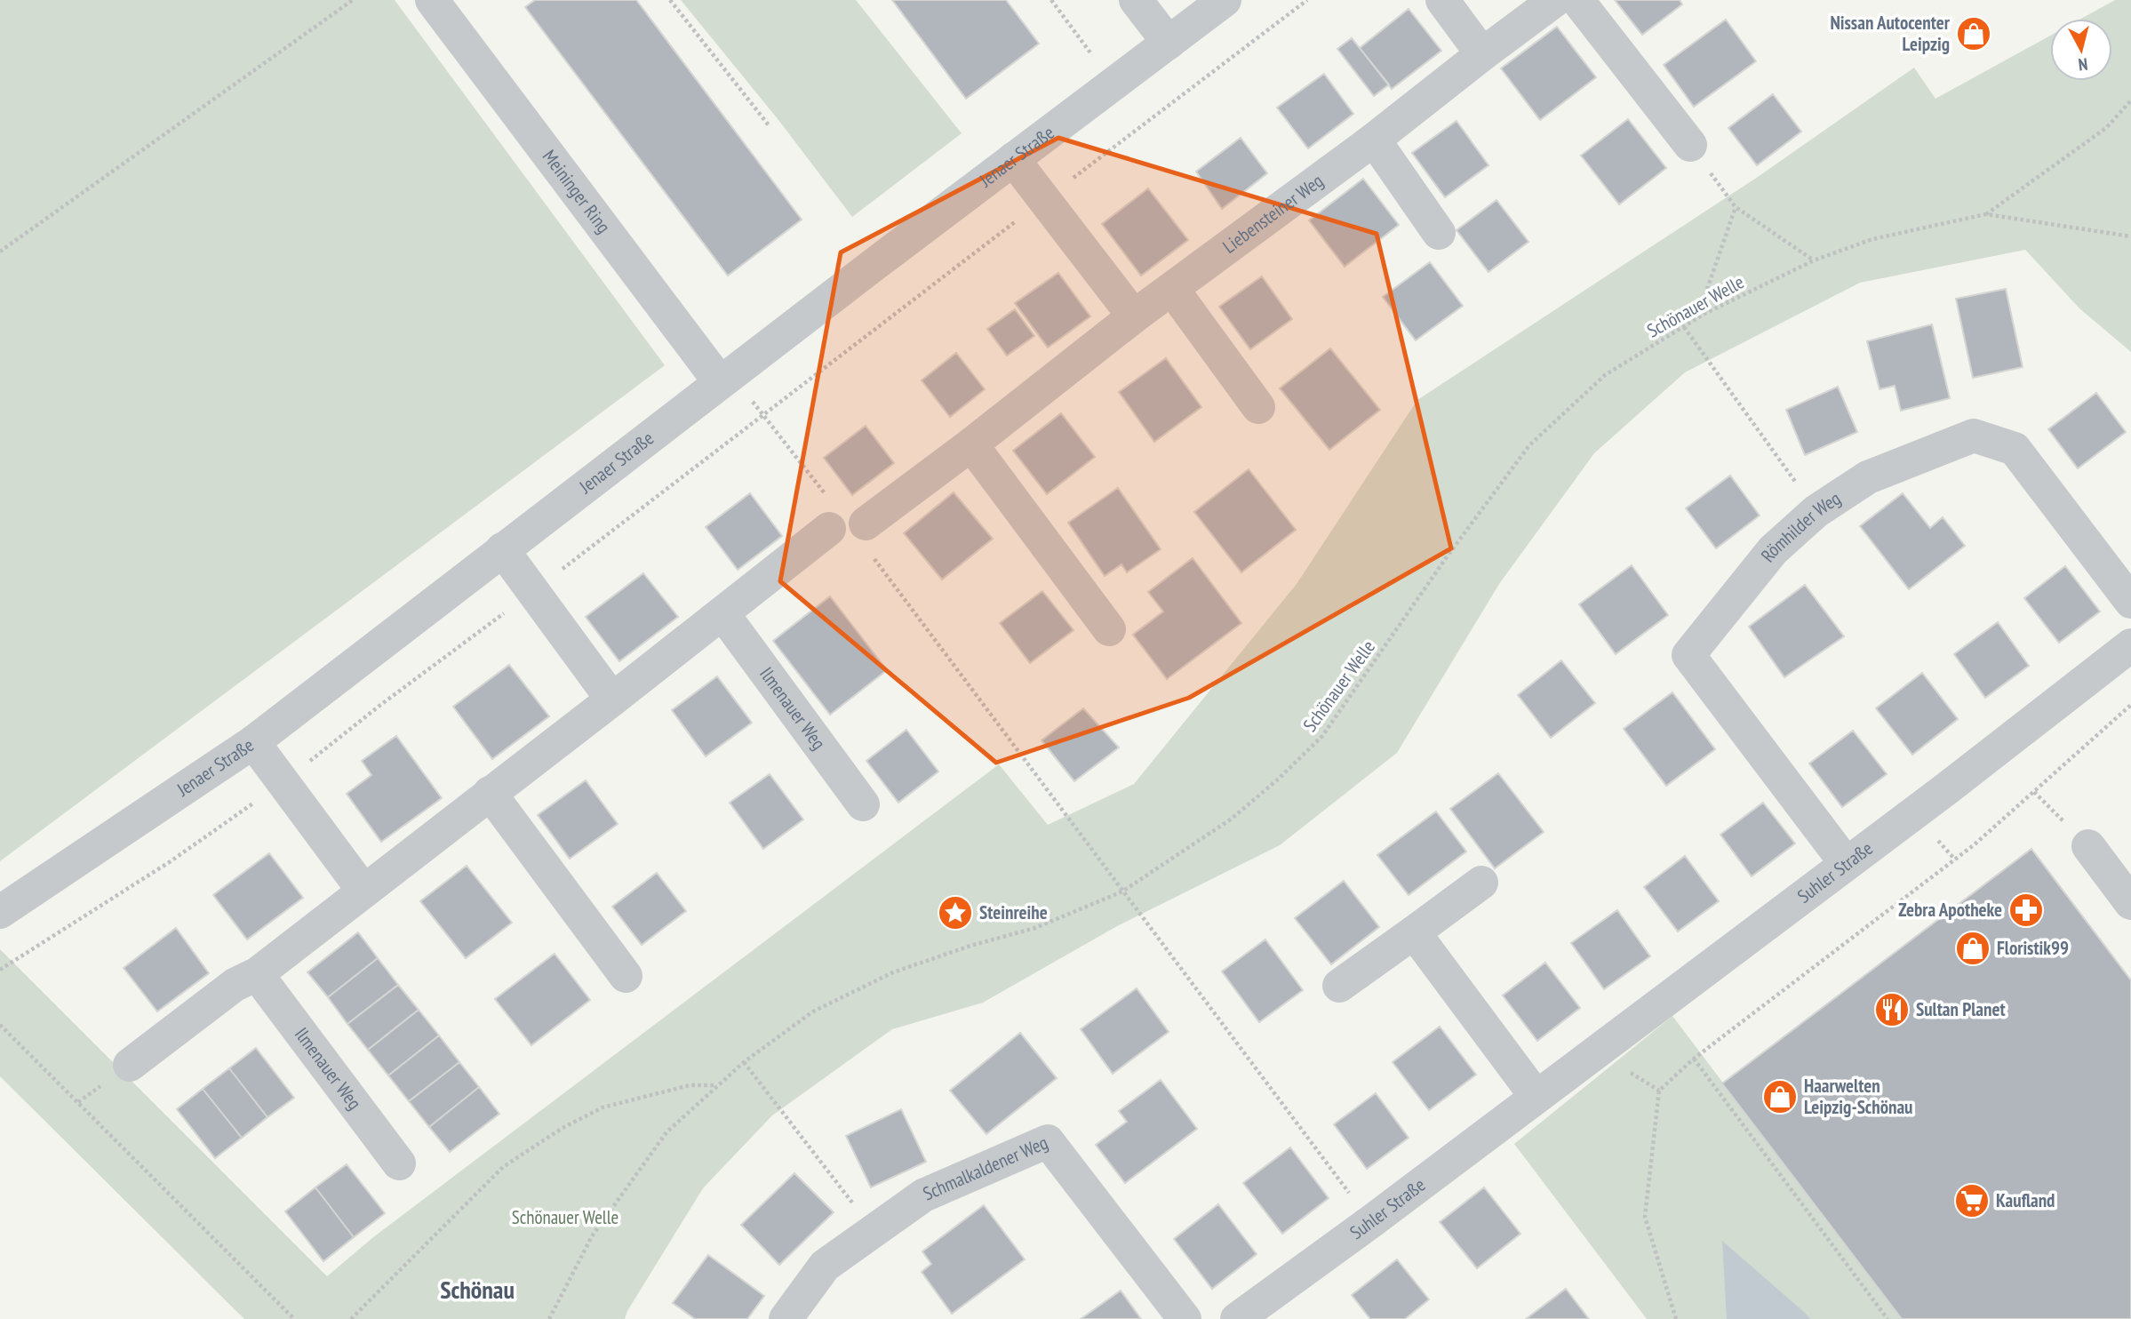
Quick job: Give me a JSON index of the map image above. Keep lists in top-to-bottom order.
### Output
{
  "streets": {
    "street": [
      "Jenaer Straße",
      "Meininger Ring",
      "Liebensteiner Weg",
      "Römhilder Weg",
      "Ilmenauer Weg",
      "Suhler Straße",
      "Schmalkaldener Weg"
    ],
    "path": ["Schönauer Welle"]
  },
  "crossings": [
    ["Jenaer Straße", "Meininger Ring"],
    ["Römhilder Weg", "Suhler Straße"]
  ],
  "districts": ["Schönau"],
  "parks": ["Schönauer Welle"],
  "places": {
    "shop": ["Nissan Autocenter Leipzig", "Floristik99", "Haarwelten Leipzig-Schönau"],
    "pharmacy": ["Zebra Apotheke"],
    "place": ["Steinreihe"],
    "restaurant": ["Sultan Planet"],
    "supermarket": ["Kaufland"]
  },
  "north": "bottom"
}
